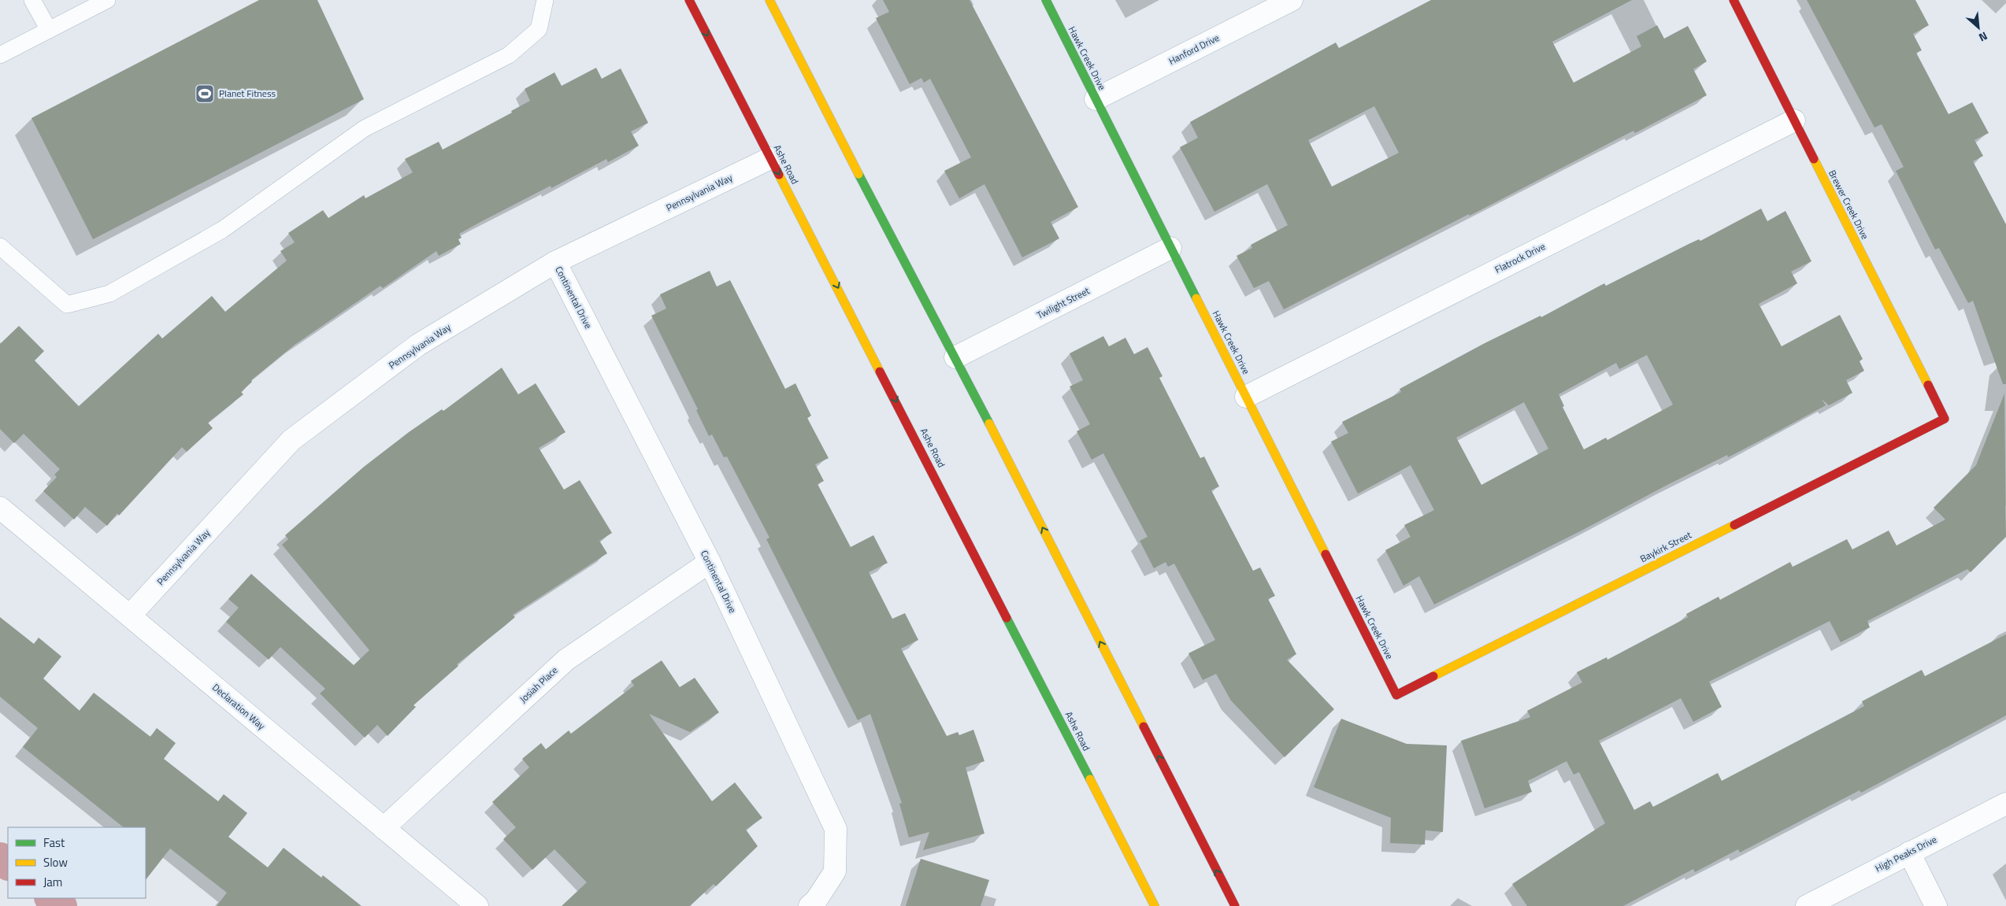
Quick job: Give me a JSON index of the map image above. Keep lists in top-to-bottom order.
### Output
{
  "streets": {
    "street": [
      "Hanford Drive",
      "Hawk Creek Drive",
      "Ashe Road",
      "Pennsylvania Way",
      "Brewer Creek Drive",
      "Flatrock Drive",
      "Continental Drive",
      "Twilight Street",
      "Baykirk Street",
      "Josiah Place",
      "Declaration Way",
      "High Peaks Drive"
    ]
  },
  "crossings": [
    ["Hanford Drive", "Hawk Creek Drive"],
    ["Hawk Creek Drive", "Flatrock Drive"],
    ["Hawk Creek Drive", "Twilight Street"],
    ["Hawk Creek Drive", "Baykirk Street"],
    ["Ashe Road", "Pennsylvania Way"],
    ["Pennsylvania Way", "Continental Drive"],
    ["Pennsylvania Way", "Declaration Way"],
    ["Brewer Creek Drive", "Flatrock Drive"],
    ["Brewer Creek Drive", "Baykirk Street"],
    ["Continental Drive", "Josiah Place"],
    ["Josiah Place", "Declaration Way"]
  ],
  "places": {
    "sports": ["Planet Fitness"]
  },
  "legend": ["Fast", "Slow", "Jam"],
  "north": "bottom right"
}
